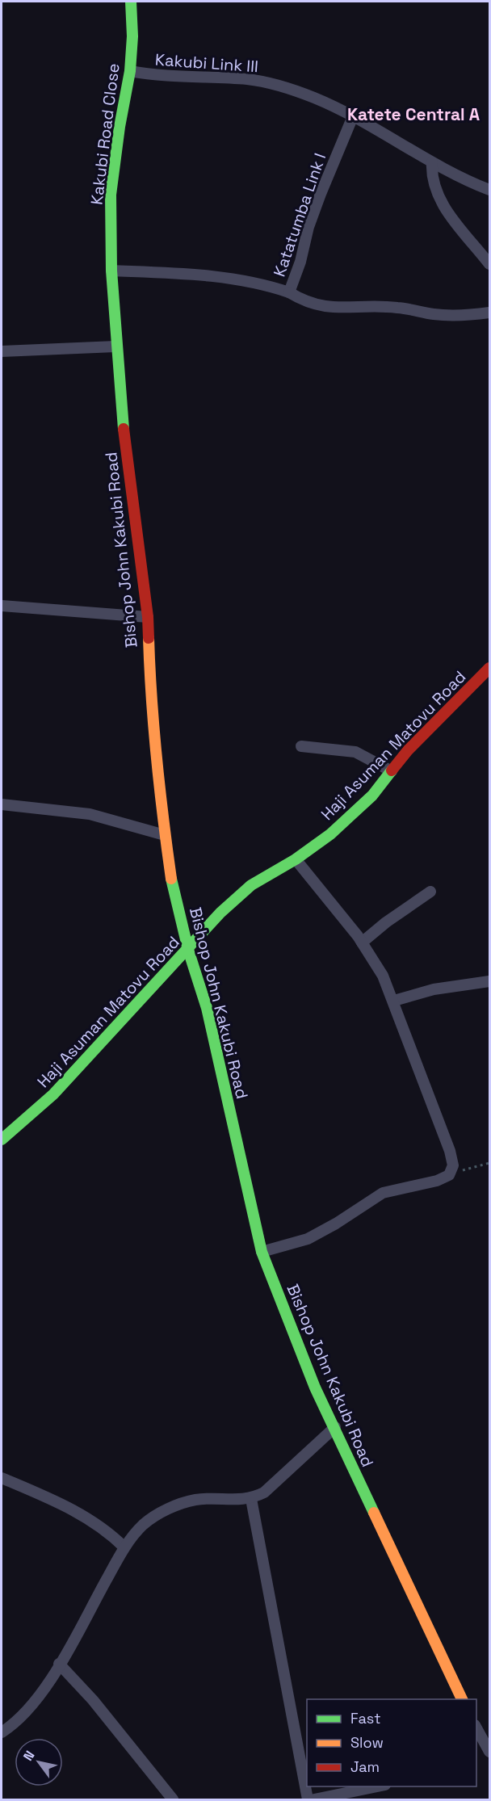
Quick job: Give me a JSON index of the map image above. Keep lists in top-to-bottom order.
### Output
{
  "streets": {
    "street": [
      "Kakubi Link III",
      "Kakubi Road Close",
      "Katatumba Link I",
      "Bishop John Kakubi Road",
      "Haji Asuman Matovu Road"
    ]
  },
  "crossings": [
    ["Kakubi Link III", "Kakubi Road Close"],
    ["Kakubi Link III", "Katatumba Link I"],
    ["Kakubi Road Close", "Katatumba Link I"],
    ["Kakubi Road Close", "Bishop John Kakubi Road"],
    ["Katatumba Link I", "Bishop John Kakubi Road"],
    ["Bishop John Kakubi Road", "Haji Asuman Matovu Road"]
  ],
  "districts": ["Katete Central A"],
  "legend": ["Fast", "Slow", "Jam"],
  "north": "top left"
}
